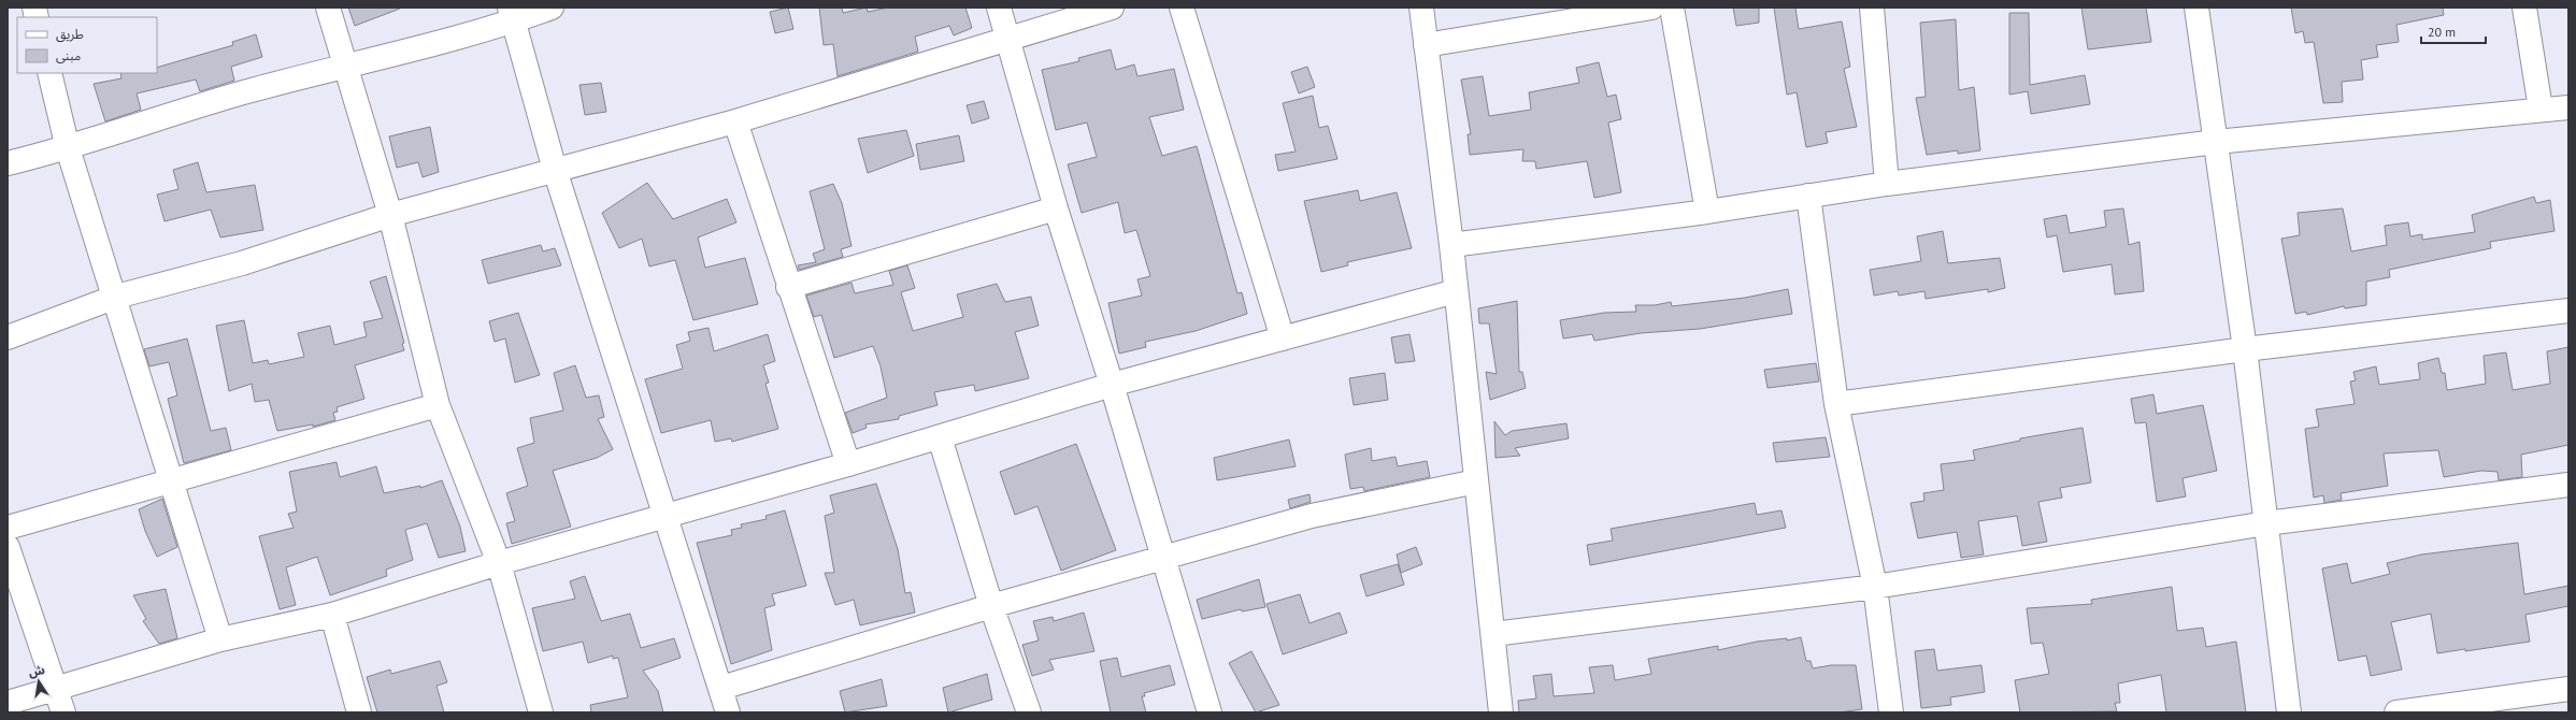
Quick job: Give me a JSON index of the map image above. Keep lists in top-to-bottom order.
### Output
{
  "legend": ["طريق", "مبنى"],
  "scale_bar": "20 m",
  "north": "top"
}
